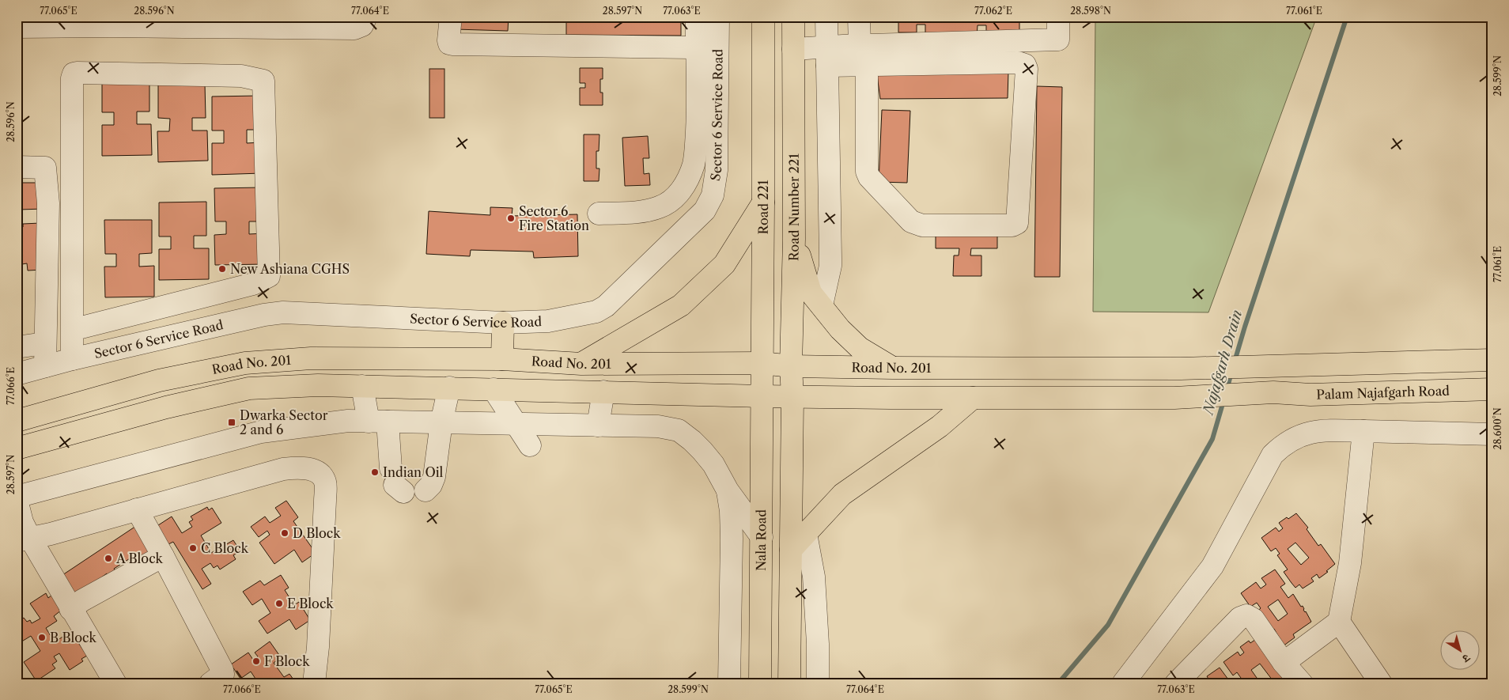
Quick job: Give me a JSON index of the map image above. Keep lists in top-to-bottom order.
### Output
{
  "streets": {
    "main road": [
      "Road 221",
      "Road Number 221",
      "Road No. 201",
      "Palam Najafgarh Road",
      "Nala Road"
    ],
    "street": ["Sector 6 Service Road"]
  },
  "crossings": [
    ["Road 221", "Road No. 201"],
    ["Road 221", "Nala Road"],
    ["Road Number 221", "Road No. 201"],
    ["Road No. 201", "Palam Najafgarh Road"],
    ["Road No. 201", "Nala Road"]
  ],
  "water": ["Najafgarh Drain"],
  "places": {
    "other": [
      "Sector 6 Fire Station",
      "New Ashiana CGHS",
      "Indian Oil",
      "D Block",
      "C Block",
      "A Block",
      "E Block",
      "B Block",
      "F Block"
    ],
    "transit": ["Dwarka Sector 2 and 6"]
  },
  "north": "bottom right",
  "coordinates": [
    "77.065°E",
    "28.596°N",
    "77.064°E",
    "28.597°N",
    "77.063°E",
    "77.062°E",
    "28.598°N",
    "77.061°E",
    "28.599°N",
    "77.066°E",
    "28.600°N"
  ]
}
